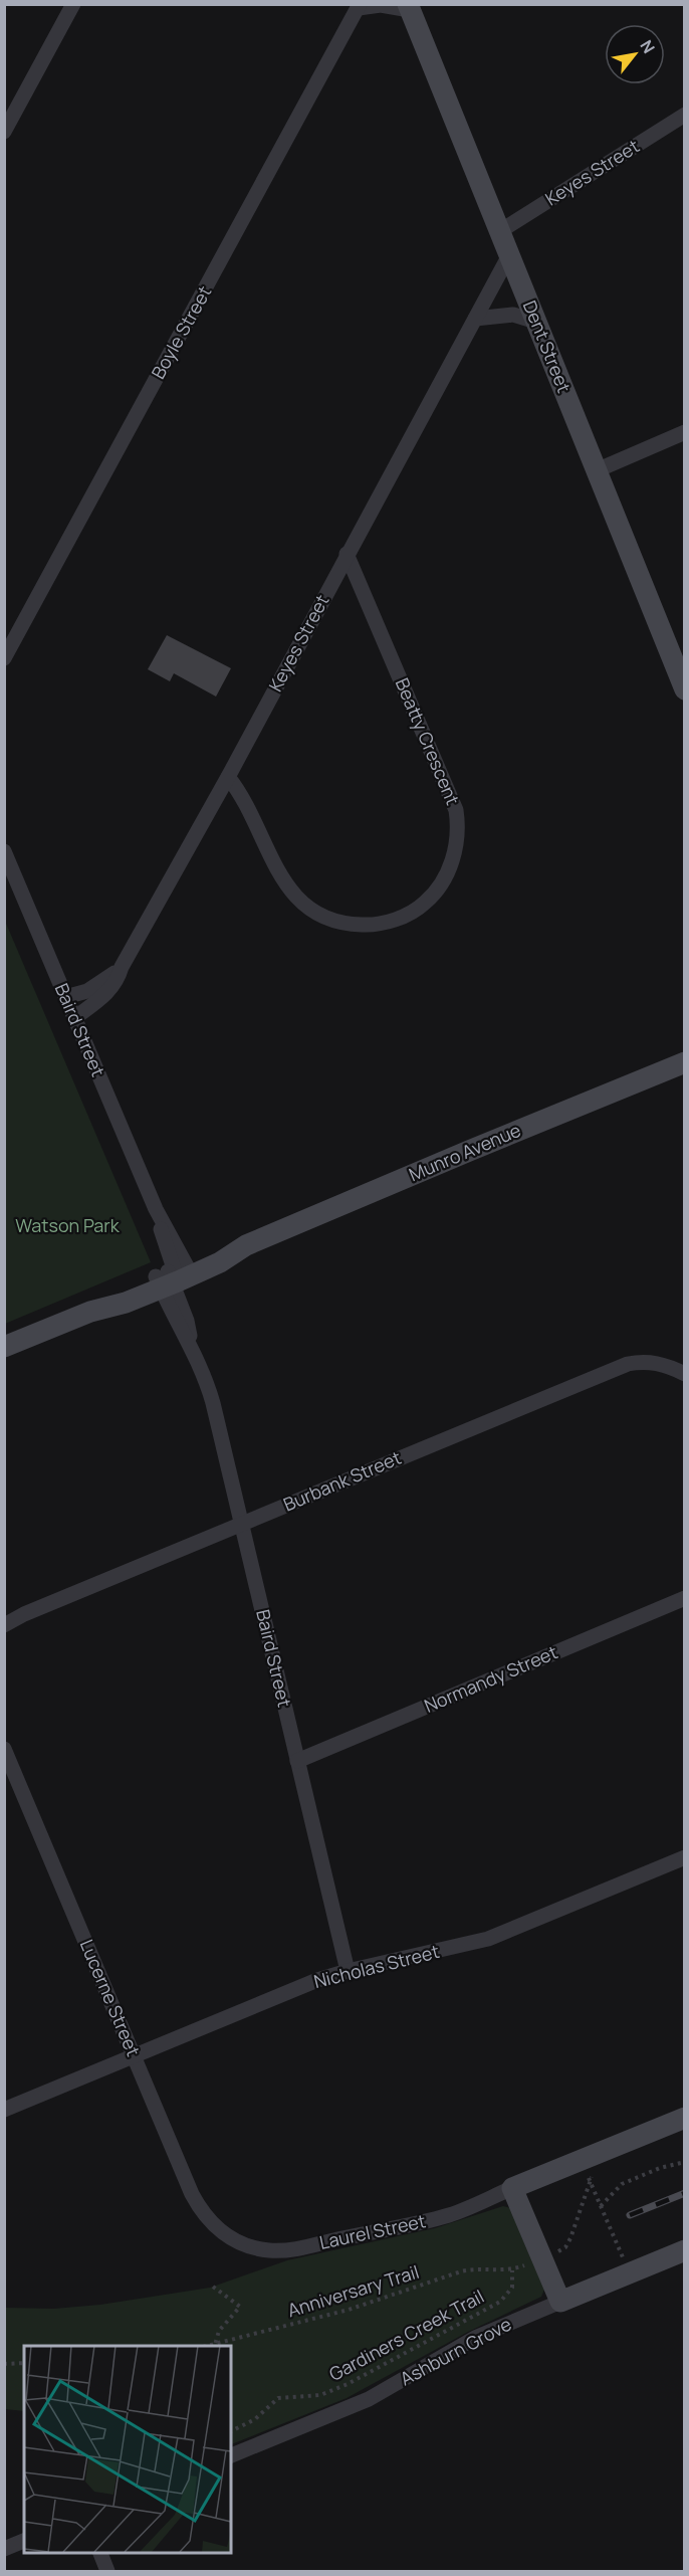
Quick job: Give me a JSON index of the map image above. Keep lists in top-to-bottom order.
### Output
{
  "streets": {
    "street": [
      "Keyes Street",
      "Boyle Street",
      "Dent Street",
      "Beatty Crescent",
      "Baird Street",
      "Munro Avenue",
      "Burbank Street",
      "Normandy Street",
      "Nicholas Street",
      "Lucerne Street",
      "Laurel Street",
      "Ashburn Grove"
    ],
    "path": ["Anniversary Trail", "Gardiners Creek Trail"]
  },
  "crossings": [
    ["Keyes Street", "Dent Street"],
    ["Keyes Street", "Beatty Crescent"],
    ["Keyes Street", "Baird Street"],
    ["Boyle Street", "Dent Street"],
    ["Baird Street", "Munro Avenue"],
    ["Baird Street", "Burbank Street"],
    ["Baird Street", "Normandy Street"],
    ["Baird Street", "Nicholas Street"],
    ["Nicholas Street", "Lucerne Street"],
    ["Lucerne Street", "Laurel Street"],
    ["Anniversary Trail", "Gardiners Creek Trail"]
  ],
  "parks": ["Watson Park"],
  "north": "top right"
}
